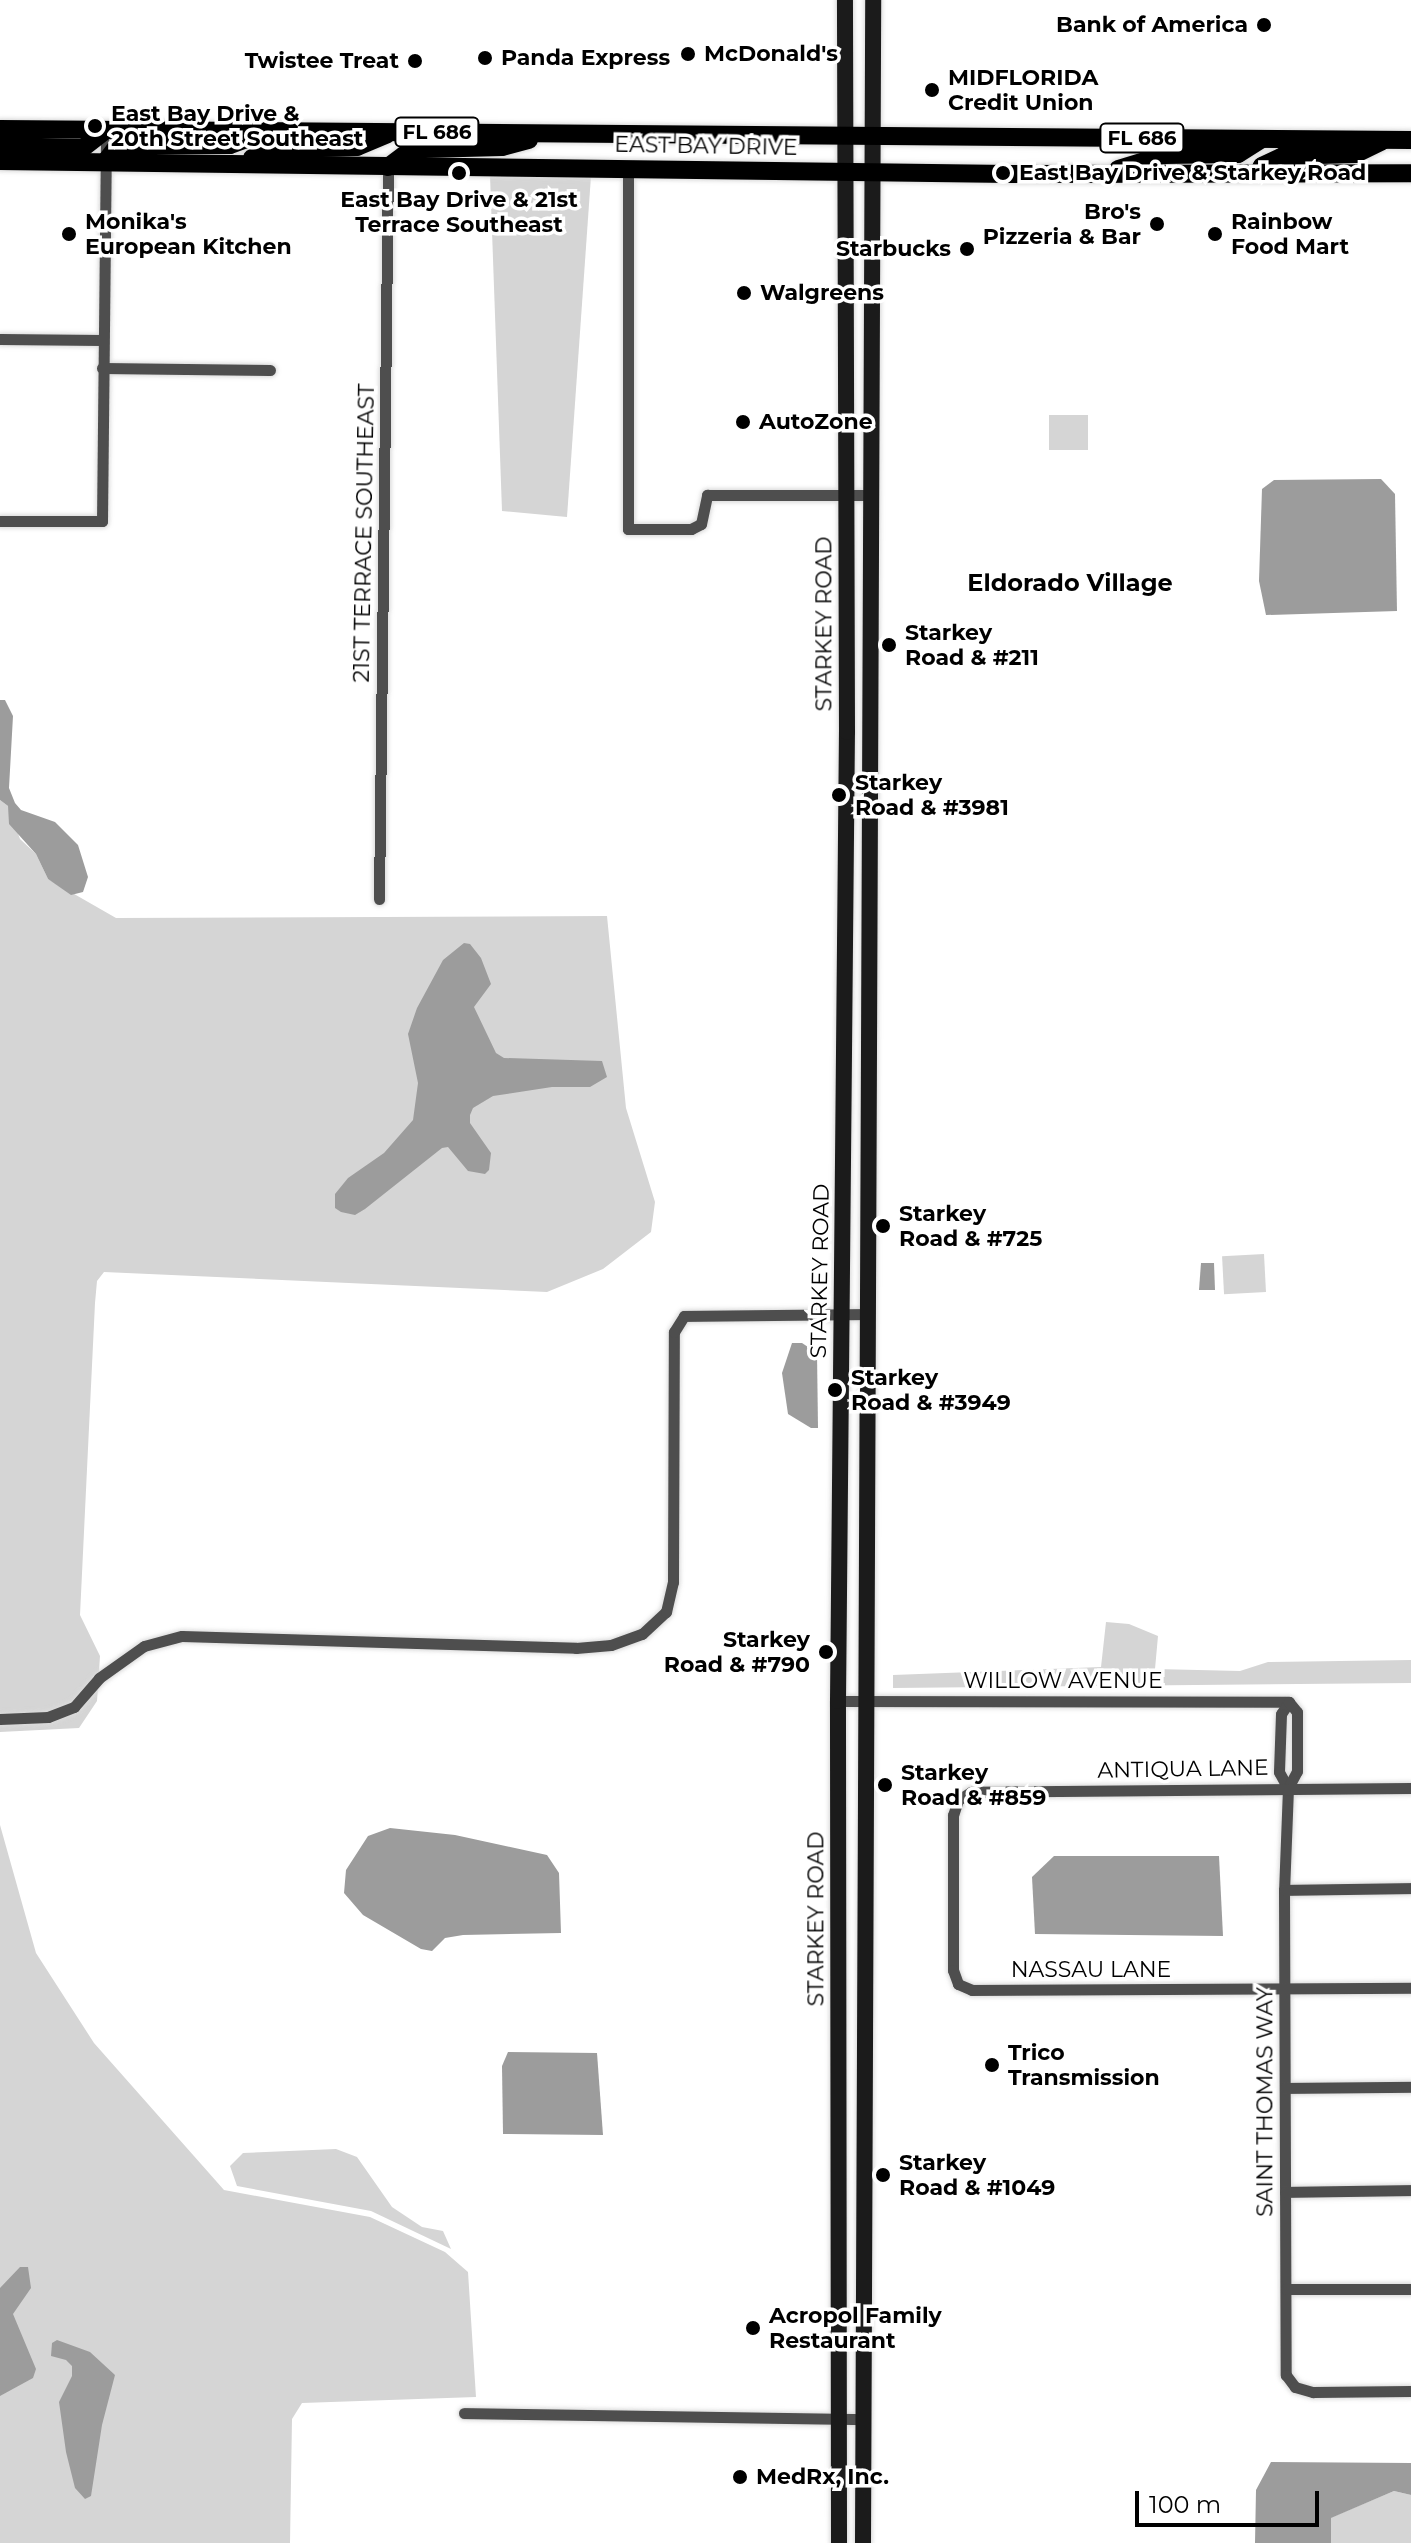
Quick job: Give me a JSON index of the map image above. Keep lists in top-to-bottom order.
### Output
{
  "streets": {
    "main road": ["FL 686", "EAST BAY DRIVE", "STARKEY ROAD"],
    "street": [
      "21ST TERRACE SOUTHEAST",
      "WILLOW AVENUE",
      "ANTIQUA LANE",
      "NASSAU LANE",
      "SAINT THOMAS WAY"
    ]
  },
  "crossings": [
    ["EAST BAY DRIVE", "21ST TERRACE SOUTHEAST"],
    ["EAST BAY DRIVE", "STARKEY ROAD"],
    ["STARKEY ROAD", "WILLOW AVENUE"],
    ["WILLOW AVENUE", "SAINT THOMAS WAY"],
    ["ANTIQUA LANE", "NASSAU LANE"],
    ["ANTIQUA LANE", "SAINT THOMAS WAY"],
    ["NASSAU LANE", "SAINT THOMAS WAY"]
  ],
  "districts": ["Eldorado Village"],
  "places": [
    "Bank of America",
    "McDonald's",
    "Panda Express",
    "Twistee Treat",
    "MIDFLORIDA Credit Union",
    "East Bay Drive & 20th Street Southeast",
    "East Bay Drive & 21st Terrace Southeast",
    "East Bay Drive & Starkey Road",
    "Bro's Pizzeria & Bar",
    "Monika's European Kitchen",
    "Rainbow Food Mart",
    "Starbucks",
    "Walgreens",
    "AutoZone",
    "Starkey Road & #211",
    "Starkey Road & #3981",
    "Starkey Road & #725",
    "Starkey Road & #3949",
    "Starkey Road & #790",
    "Starkey Road & #859",
    "Trico Transmission",
    "Starkey Road & #1049",
    "Acropol Family Restaurant",
    "MedRx, Inc."
  ],
  "scale_bar": "100 m"
}
